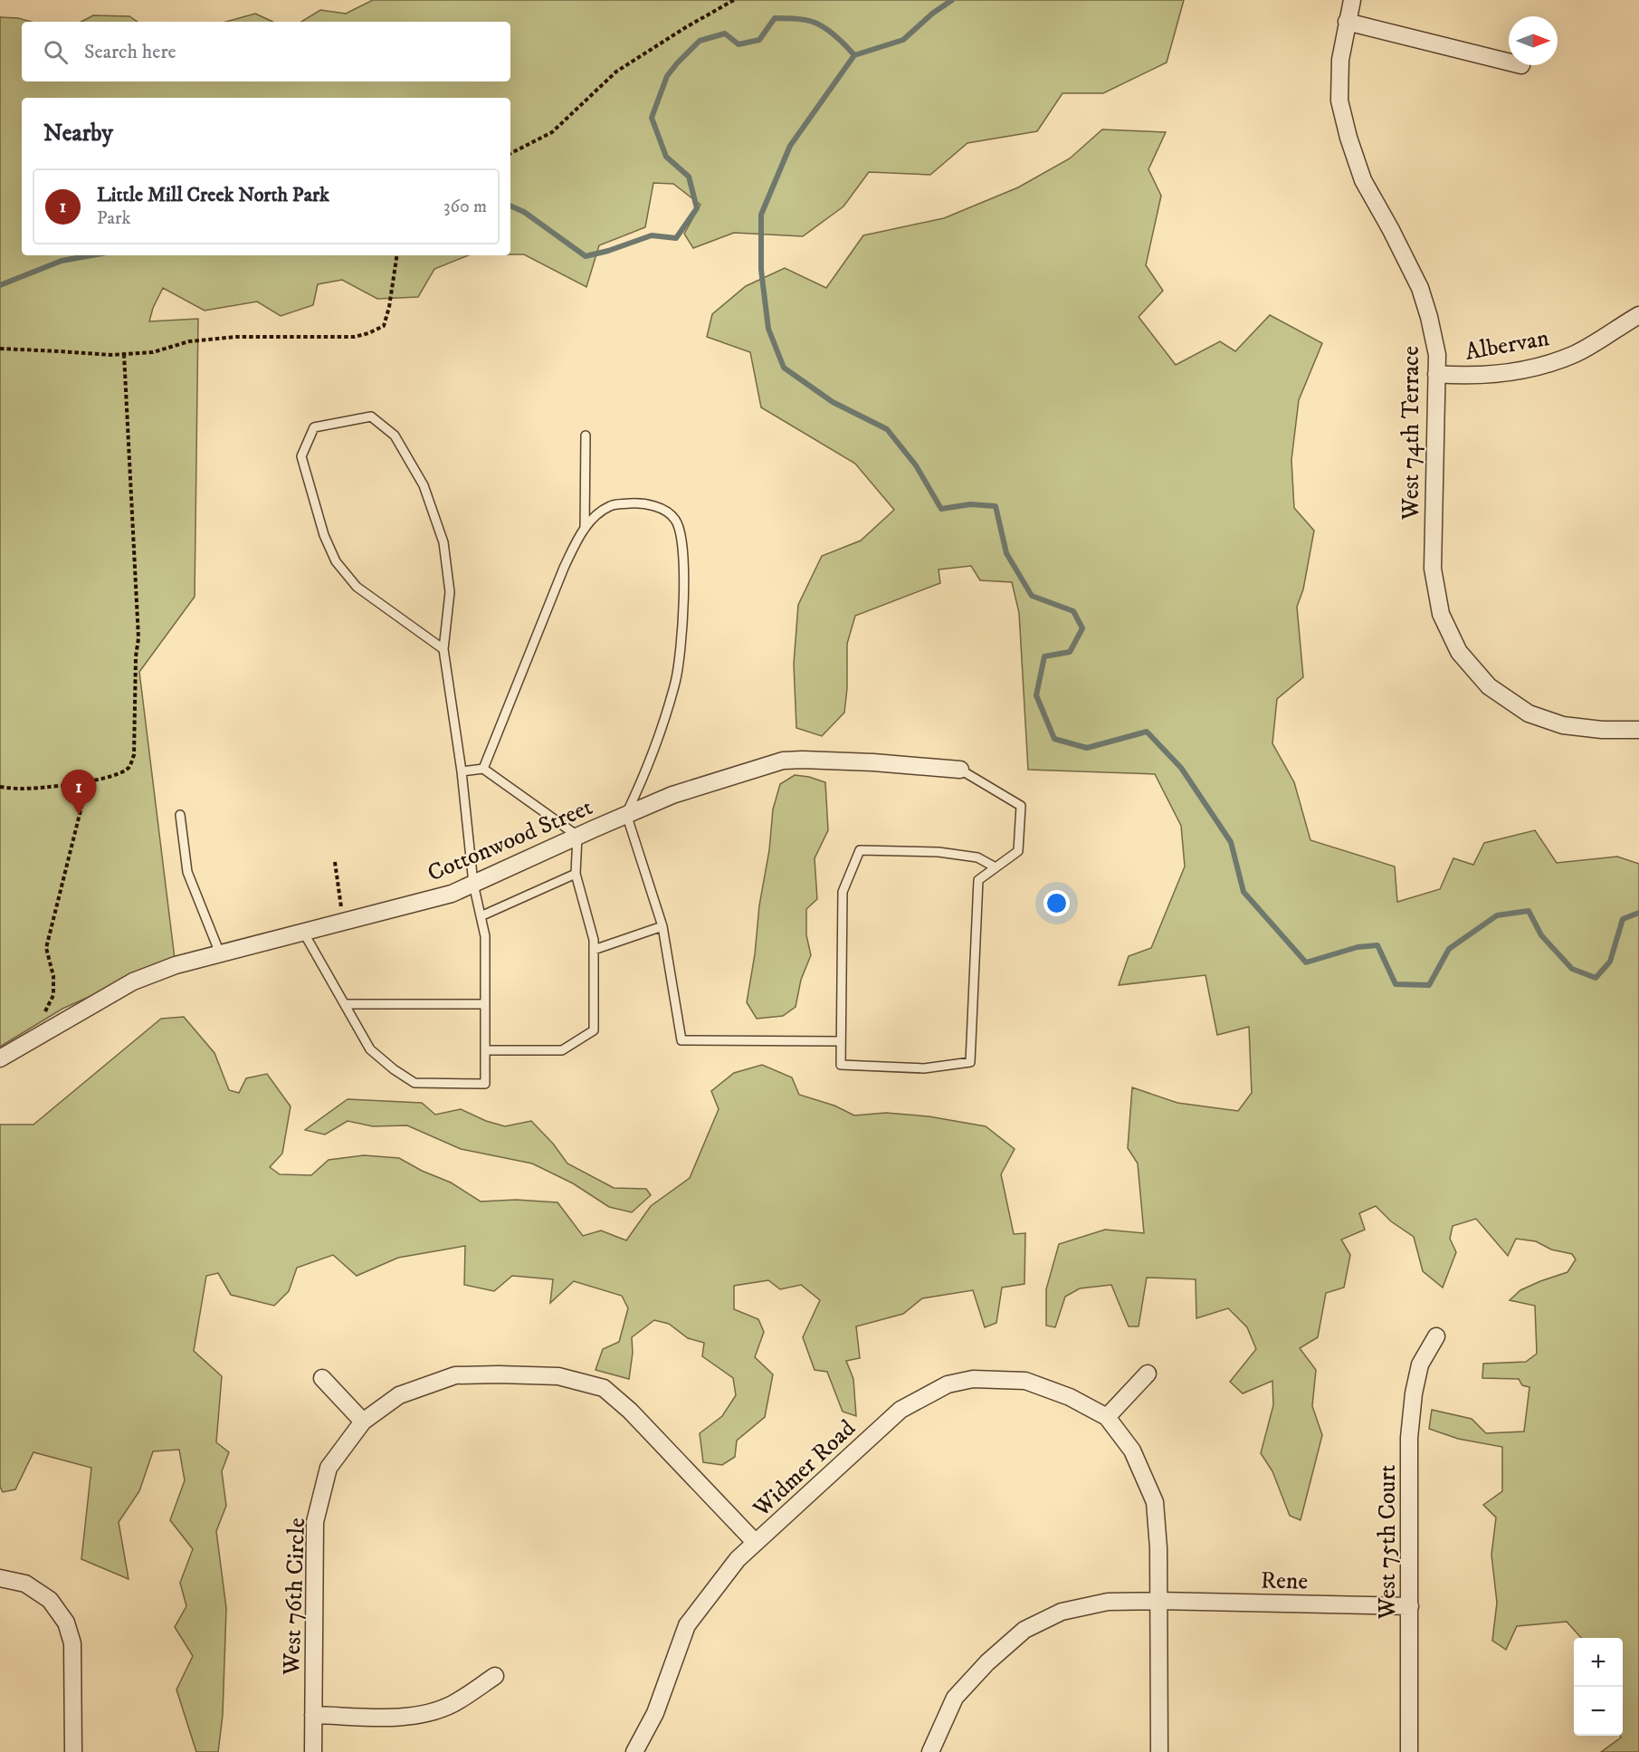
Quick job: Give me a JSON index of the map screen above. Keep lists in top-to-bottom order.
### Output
{
  "streets": {
    "street": [
      "Albervan",
      "West 74th Terrace",
      "Cottonwood Street",
      "Widmer Road",
      "West 75th Court",
      "Rene",
      "West 76th Circle"
    ]
  },
  "crossings": [
    ["Albervan", "West 74th Terrace"],
    ["Widmer Road", "Rene"],
    ["Widmer Road", "West 76th Circle"],
    ["West 75th Court", "Rene"]
  ],
  "north": "right",
  "page": {
    "search": "Search here",
    "heading": "Nearby",
    "list": [
      {
        "mark": "1",
        "name": "Little Mill Creek North Park",
        "note": "Park",
        "value": "360 m"
      }
    ],
    "pins": "1",
    "map_buttons": ["+", "−"]
  }
}
